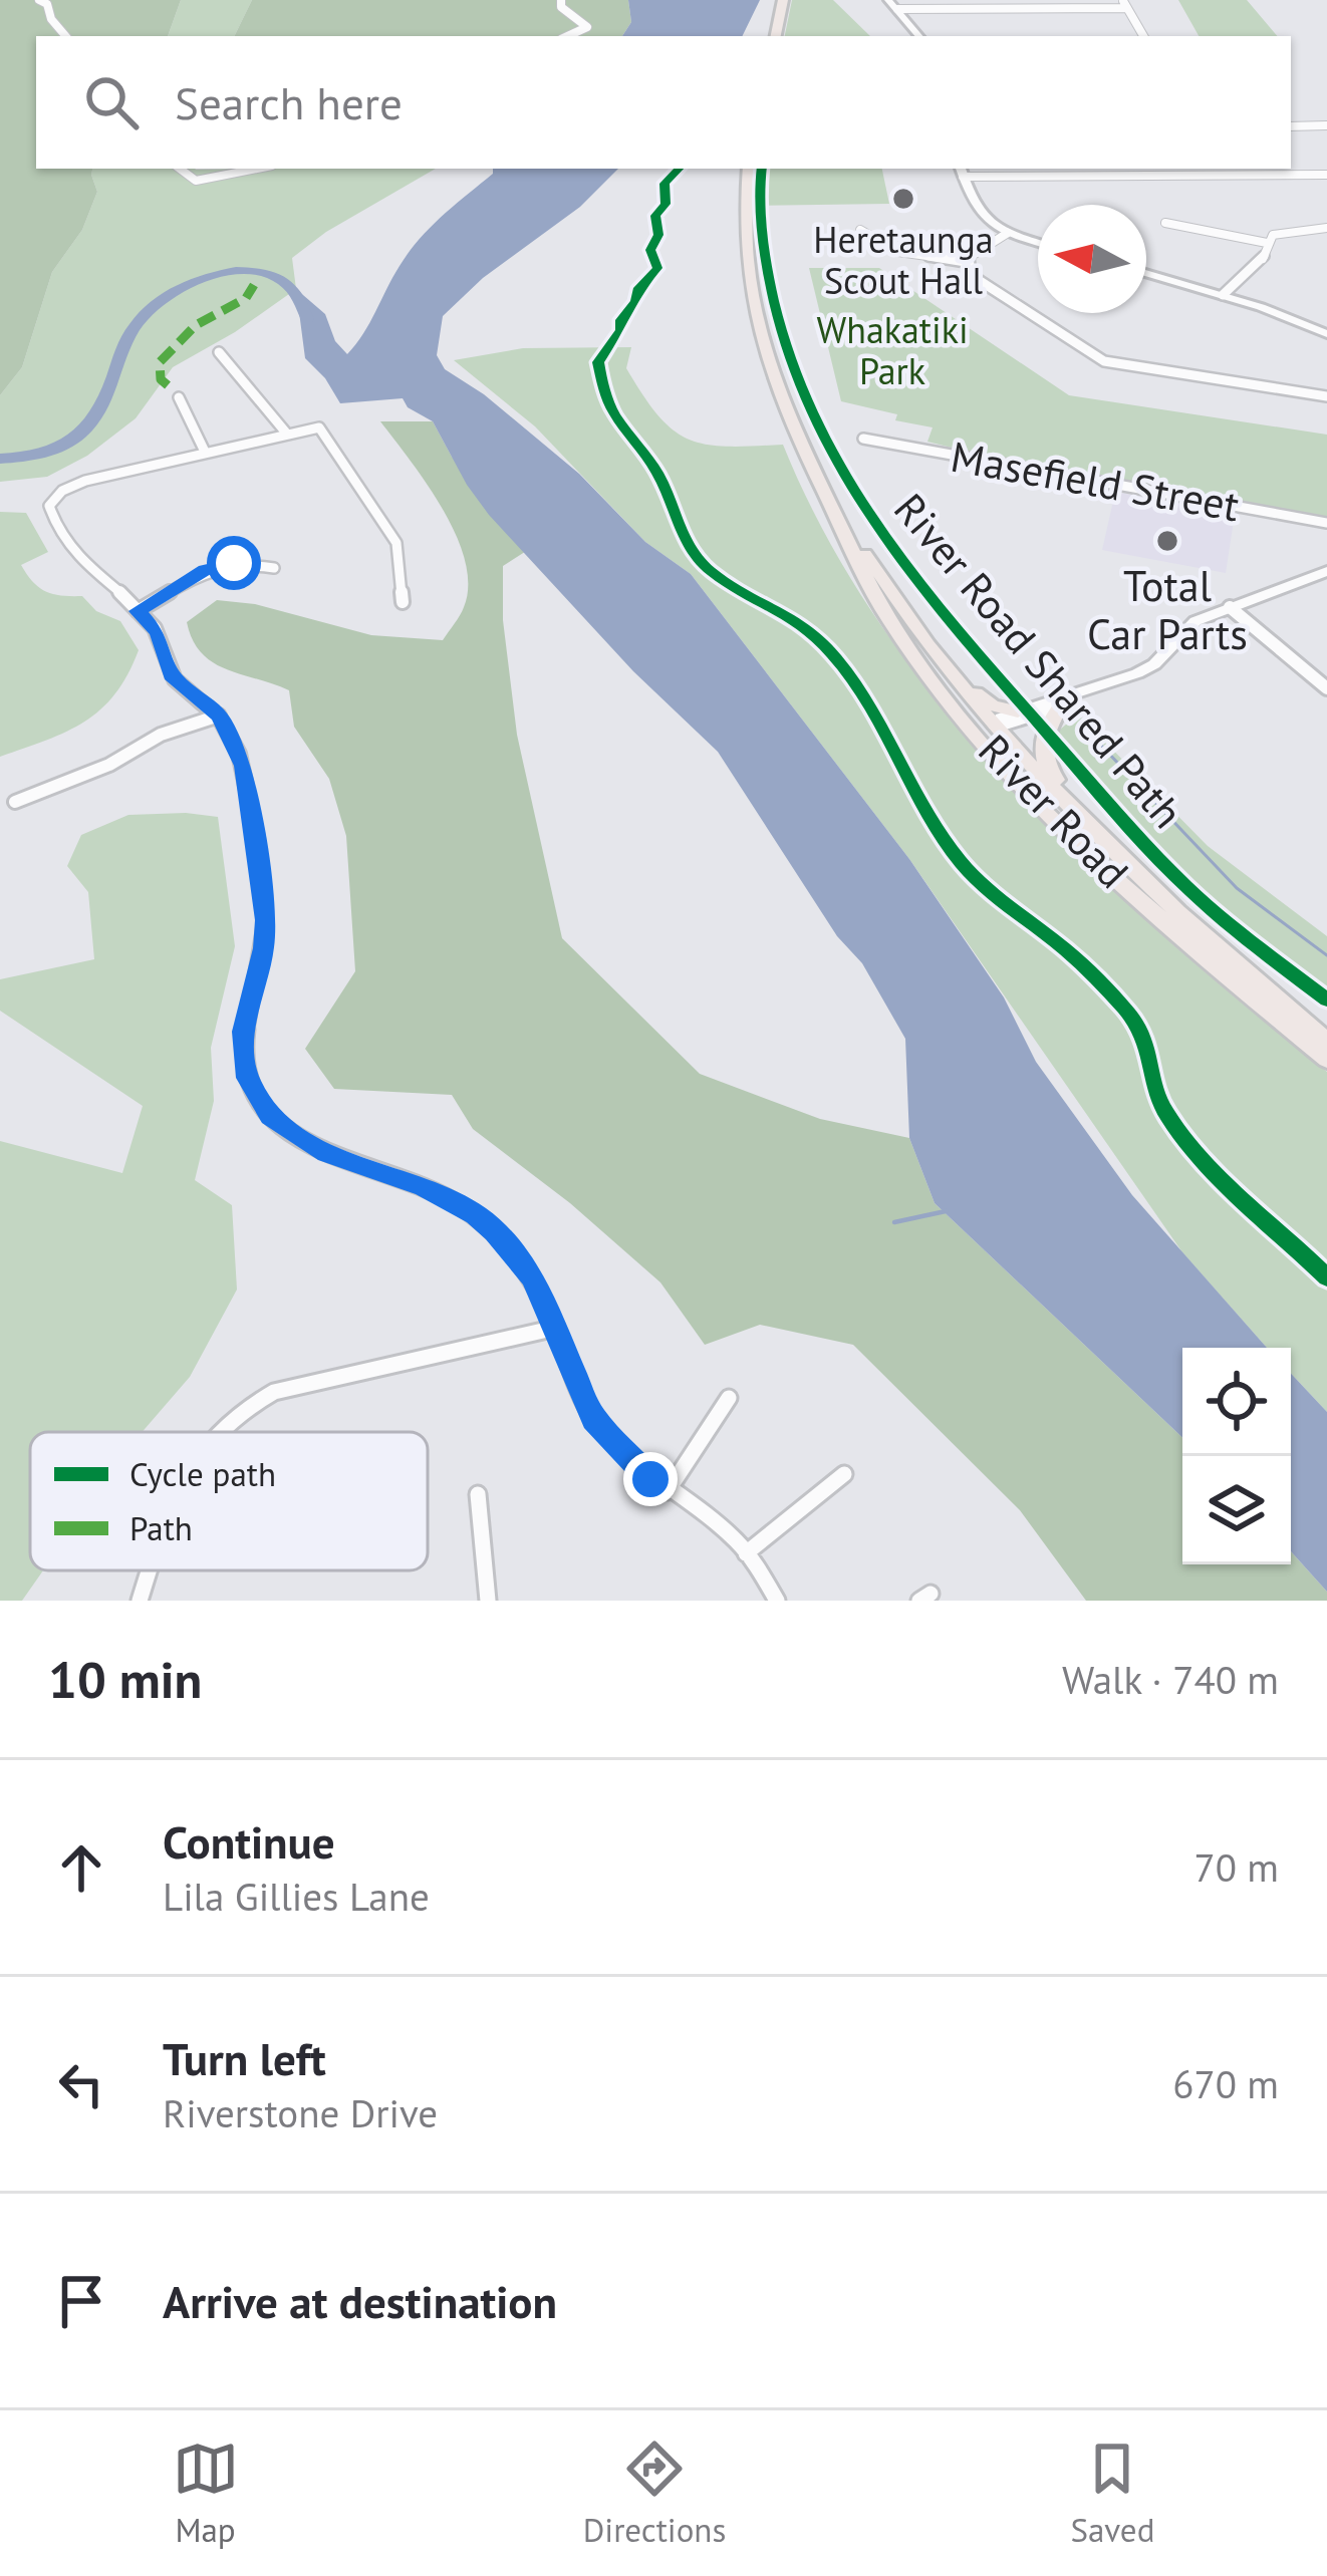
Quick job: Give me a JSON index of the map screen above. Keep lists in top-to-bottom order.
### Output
{
  "streets": {
    "highway": ["River Road"],
    "street": ["Masefield Street"],
    "cycle path": ["River Road Shared Path"]
  },
  "parks": ["Whakatiki Park"],
  "places": ["Heretaunga Scout Hall", "Total Car Parts"],
  "legend": ["Cycle path", "Path"],
  "north": "left",
  "page": {
    "search": "Search here",
    "heading": ["10 min", "Walk · 740 m"],
    "list": [
      ["Continue", "Lila Gillies Lane", "70 m"],
      ["Turn left", "Riverstone Drive", "670 m"],
      "Arrive at destination"
    ],
    "nav": ["Map", "Directions", "Saved"]
  }
}
